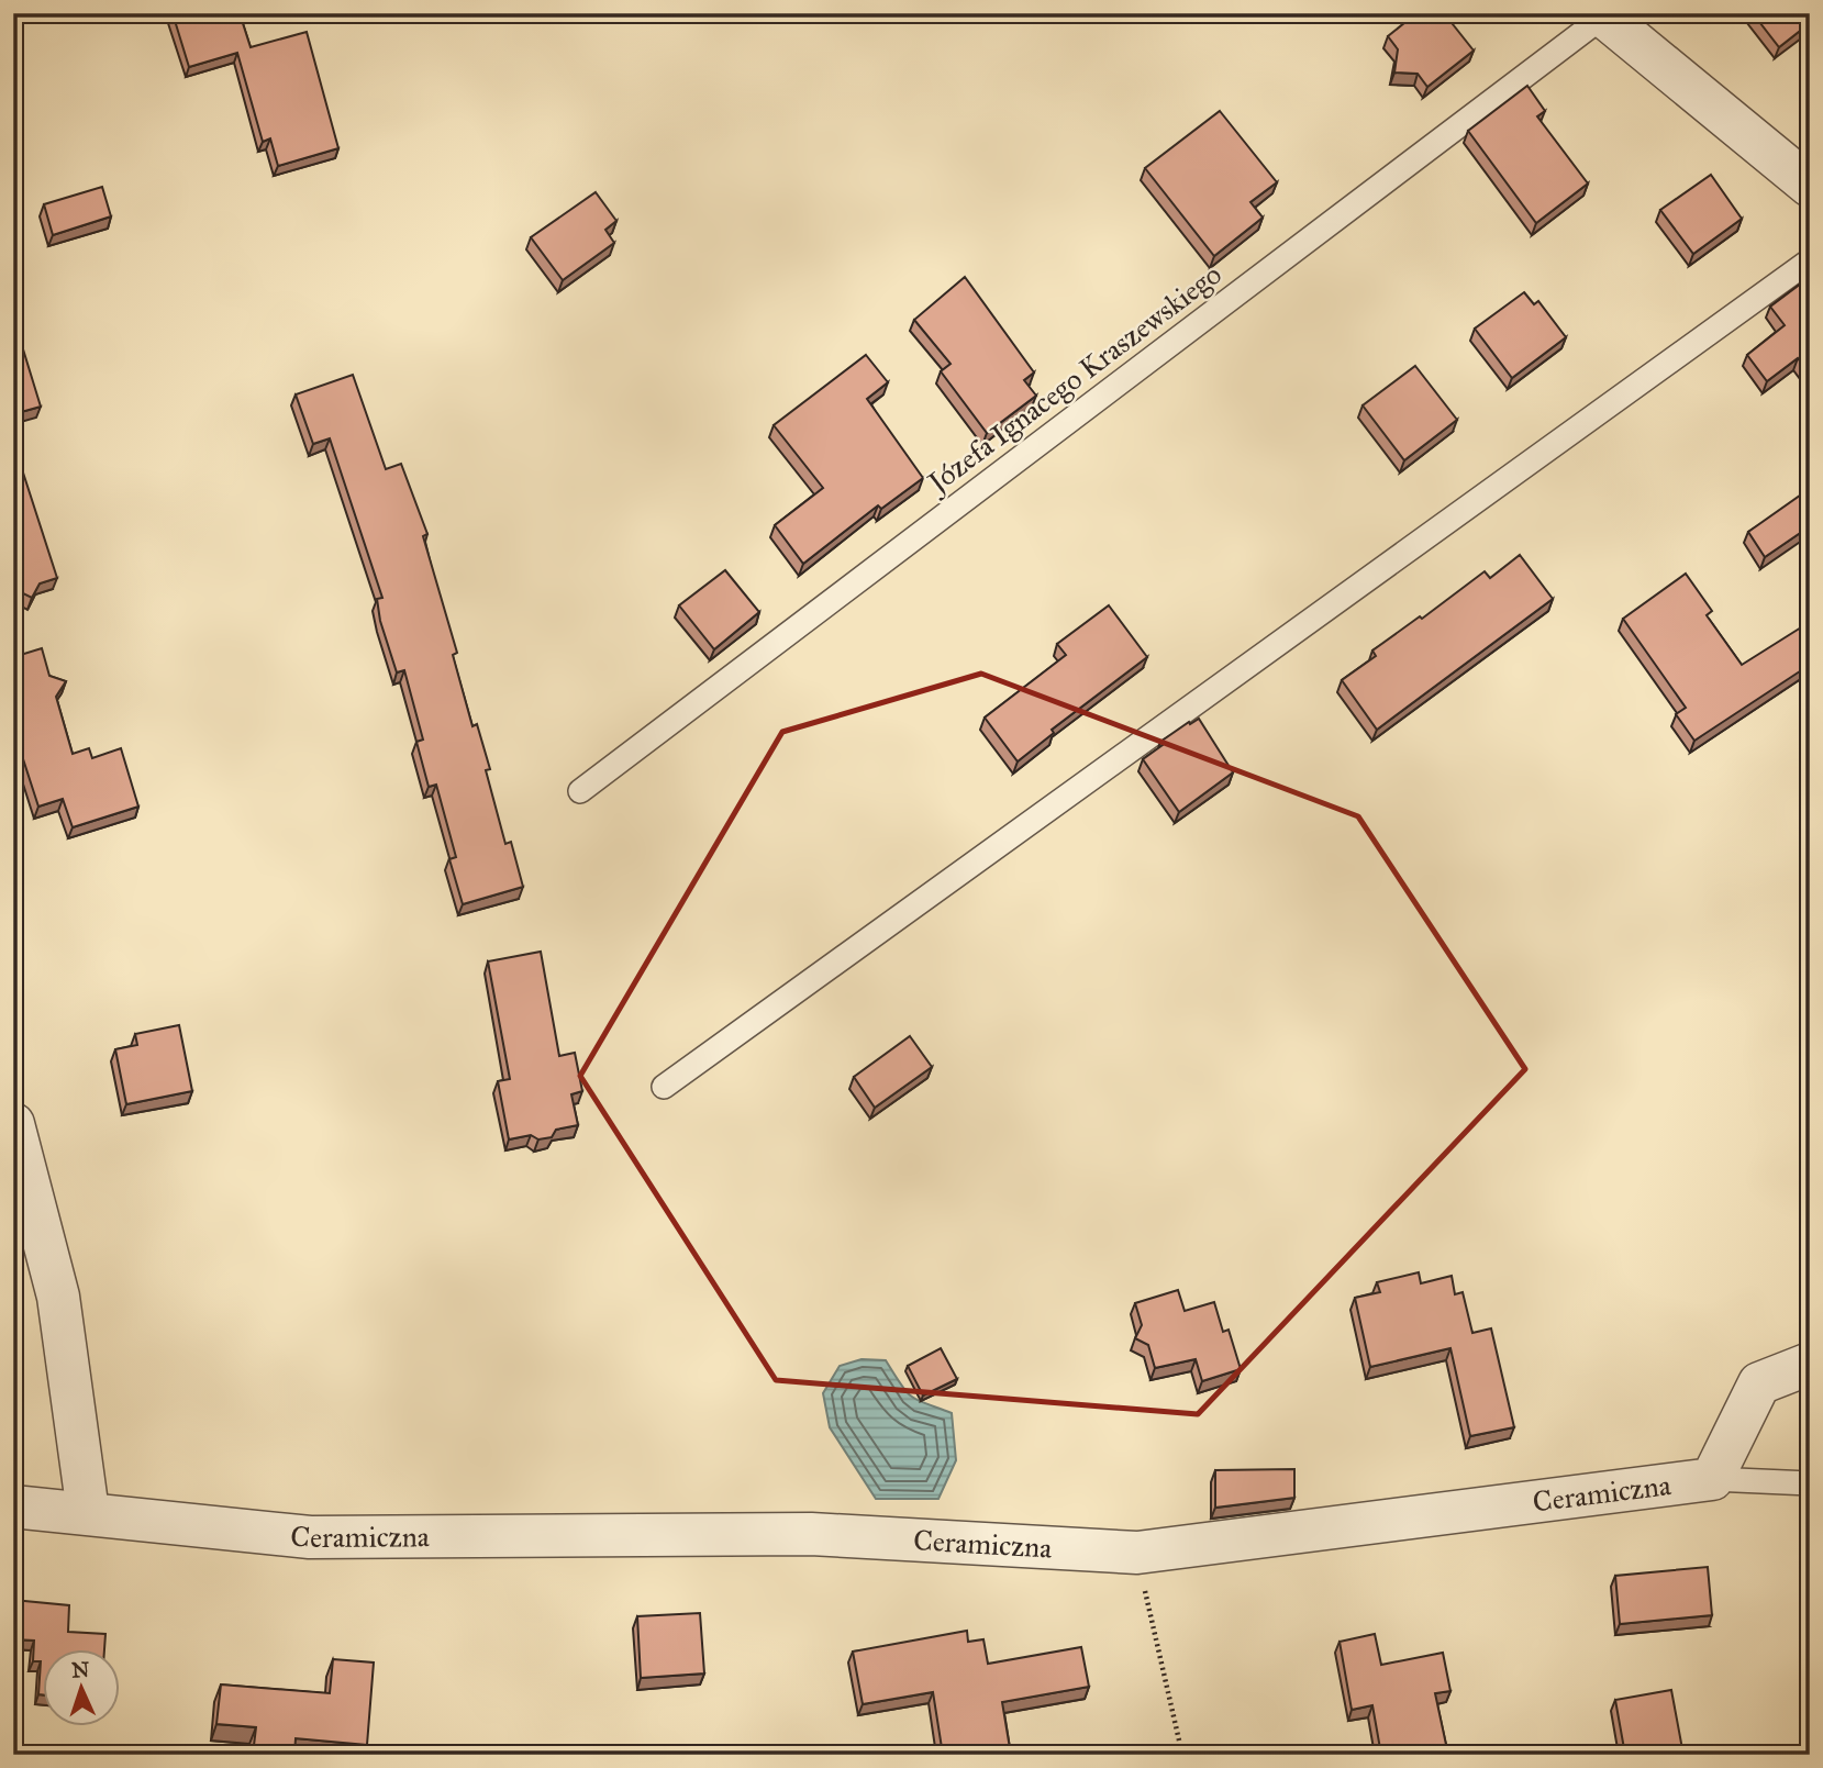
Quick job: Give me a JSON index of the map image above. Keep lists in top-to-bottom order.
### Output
{
  "streets": {
    "street": ["Ceramiczna"],
    "lane": ["Józefa Ignacego Kraszewskiego"]
  },
  "north": "top"
}
